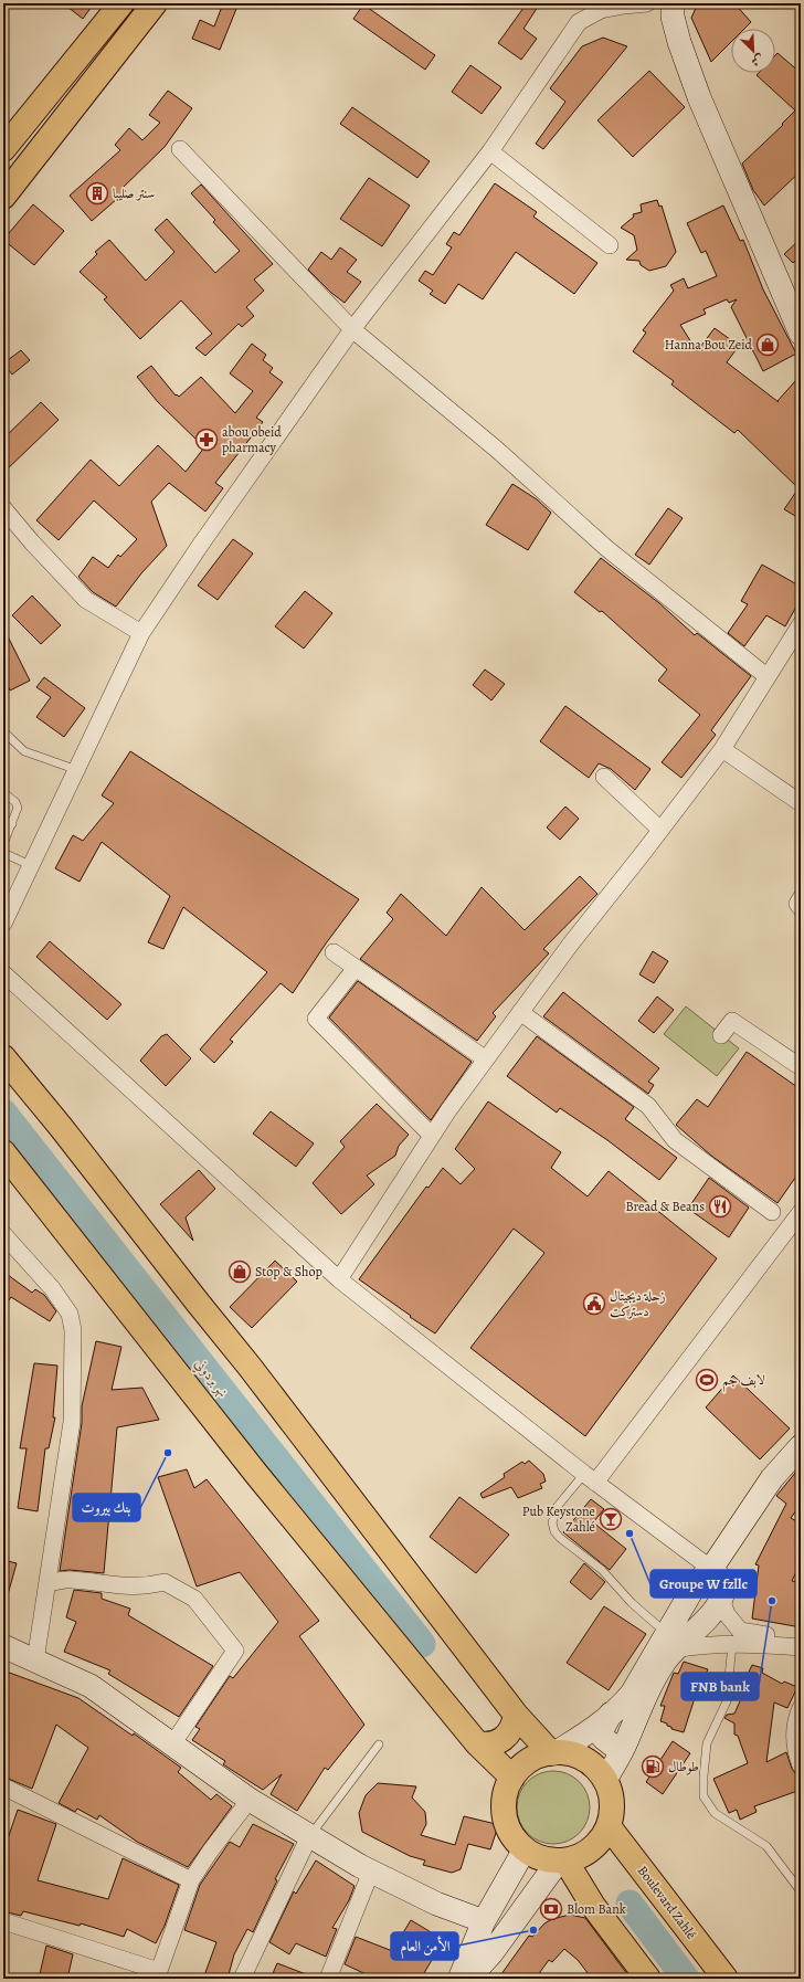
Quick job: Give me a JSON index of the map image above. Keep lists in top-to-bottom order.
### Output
{
  "streets": {
    "highway": ["Boulevard Zahlé"]
  },
  "water": ["نهر بردوني"],
  "places": {
    "building": ["سنتر صليبا"],
    "shop": ["Hanna Bou Zeid", "Stop & Shop"],
    "pharmacy": ["abou obeid pharmacy"],
    "restaurant": ["Bread & Beans"],
    "public building": ["زحلة ديجيتال دستركت"],
    "sports": ["لابف جم"],
    "other": [
      "بنك بيروت",
      "Groupe W fzllc",
      "FNB bank",
      "الأمن العام"
    ],
    "bar": ["Pub Keystone Zahlé"],
    "fuel station": ["طوطال"],
    "bank": ["Blom Bank"]
  },
  "north": "bottom right"
}
